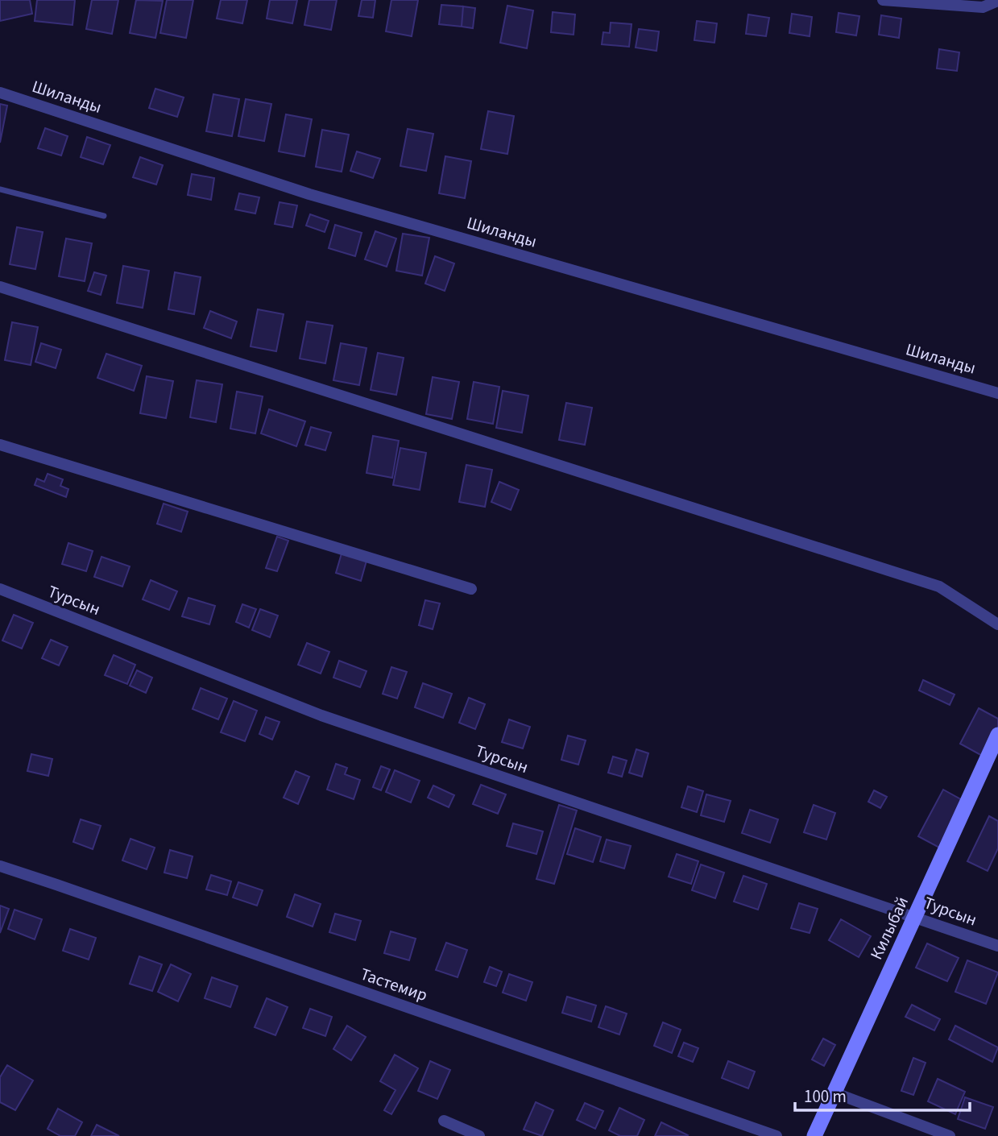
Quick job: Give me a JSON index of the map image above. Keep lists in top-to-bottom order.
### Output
{
  "streets": {
    "street": [
      "Шиланды",
      "Турсын",
      "Килыбай",
      "Тастемир"
    ]
  },
  "crossings": [
    ["Турсын", "Килыбай"]
  ],
  "scale_bar": "100 m"
}
